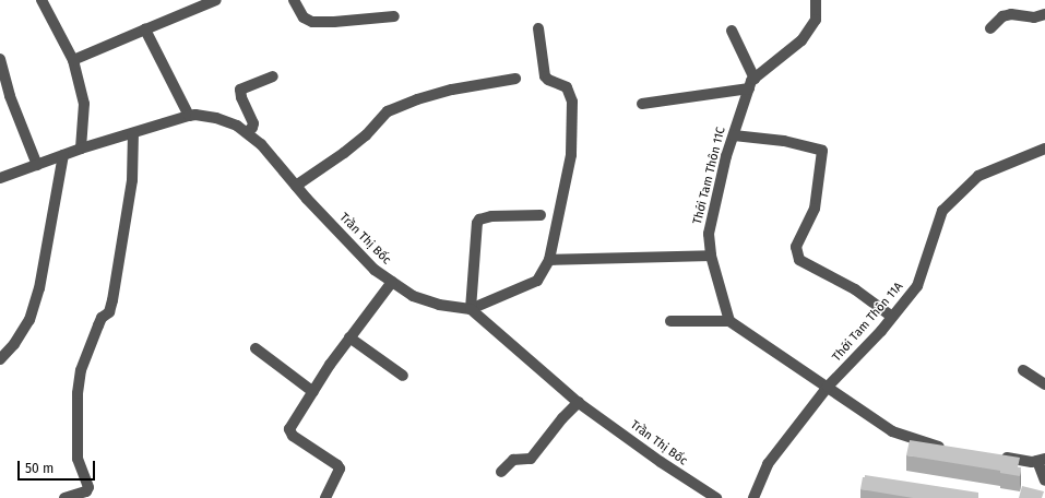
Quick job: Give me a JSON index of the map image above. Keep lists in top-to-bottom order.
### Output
{
  "streets": {
    "street": ["Thới Tam Thôn 11C", "Trần Thị Bốc", "Thới Tam Thôn 11A"]
  },
  "scale_bar": "50 m"
}
